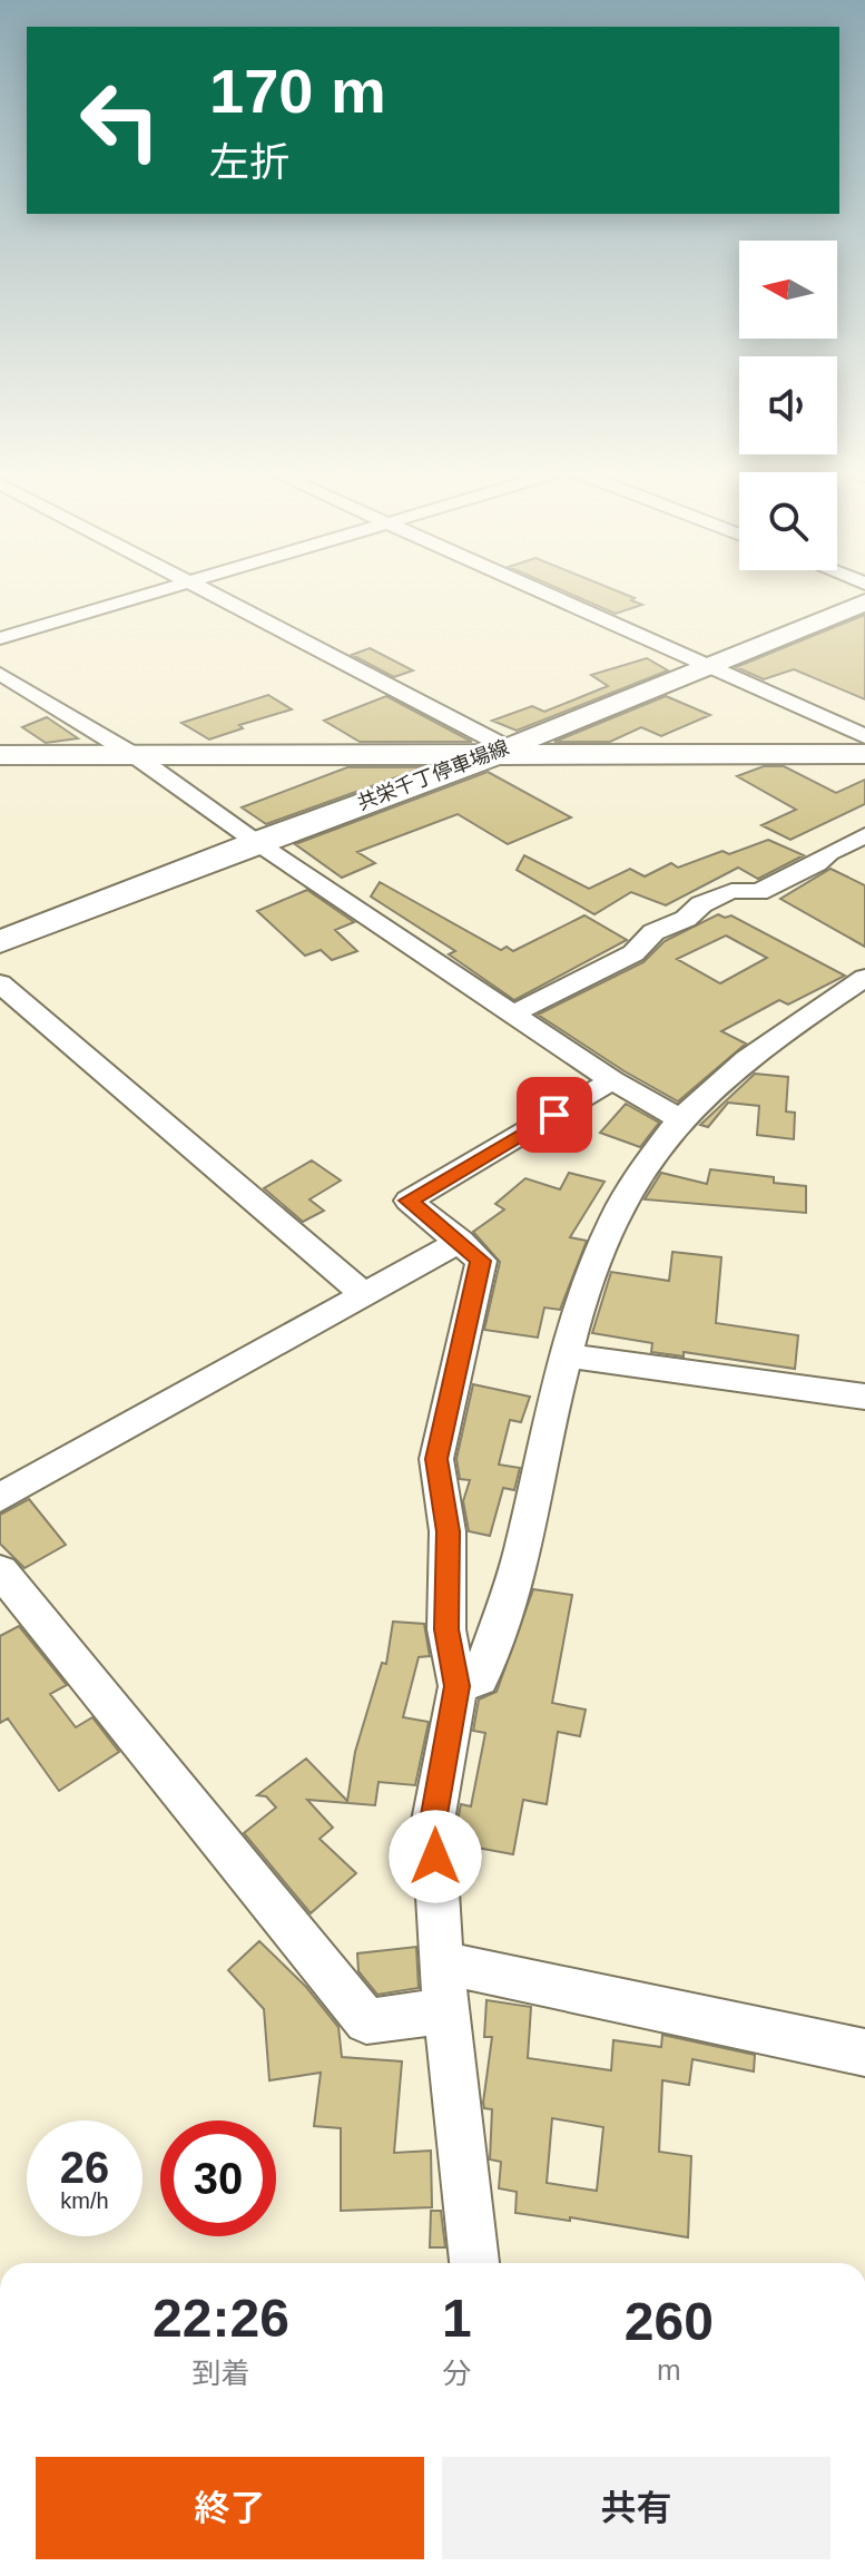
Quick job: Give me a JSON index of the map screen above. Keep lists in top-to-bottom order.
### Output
{
  "streets": {
    "main road": ["共栄千丁停車場線"]
  },
  "north": "left",
  "page": {
    "turn": ["170 m", "左折"],
    "speed": "26 km/h",
    "limit": "30",
    "eta": [
      "22:26",
      "到着",
      "1",
      "分",
      "260",
      "m"
    ],
    "buttons": ["終了", "共有"]
  }
}
